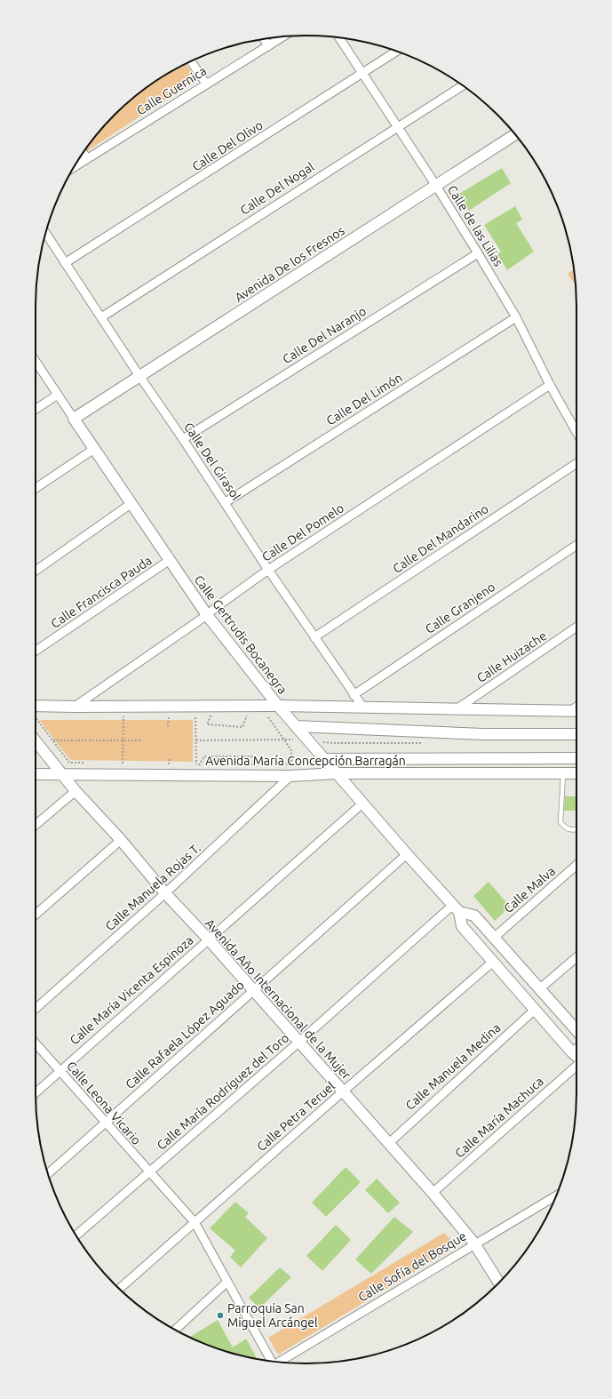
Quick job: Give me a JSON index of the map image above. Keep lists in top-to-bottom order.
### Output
{
  "streets": {
    "street": [
      "Calle Guernica",
      "Calle Del Olivo",
      "Calle Del Nogal",
      "Calle de las Lilias",
      "Avenida De los Fresnos",
      "Calle Del Naranjo",
      "Calle Del Limón",
      "Calle Del Girasol",
      "Calle Del Pomelo",
      "Calle Del Mandarino",
      "Calle Francisca Pauda",
      "Calle Granjeno",
      "Calle Gertrudis Bocanegra",
      "Calle Huizache",
      "Avenida María Concepción Barragán",
      "Calle Manuela Rojas T.",
      "Calle Malva",
      "Calle María Vicenta Espinoza",
      "Avenida Año Internacional de la Mujer",
      "Calle Rafaela López Aguado",
      "Calle Manuela Medina",
      "Calle María Rodríguez del Toro",
      "Calle Leona Vicario",
      "Calle Petra Teruel",
      "Calle María Machuca",
      "Calle Sofía del Bosque"
    ]
  },
  "crossings": [
    ["Calle Del Olivo", "Calle de las Lilias"],
    ["Calle Del Olivo", "Calle Del Girasol"],
    ["Calle Del Nogal", "Calle de las Lilias"],
    ["Calle Del Nogal", "Calle Del Girasol"],
    ["Calle de las Lilias", "Avenida De los Fresnos"],
    ["Calle de las Lilias", "Calle Del Naranjo"],
    ["Calle de las Lilias", "Calle Del Limón"],
    ["Calle de las Lilias", "Calle Del Pomelo"],
    ["Avenida De los Fresnos", "Calle Del Girasol"],
    ["Avenida De los Fresnos", "Calle Gertrudis Bocanegra"],
    ["Calle Del Naranjo", "Calle Del Girasol"],
    ["Calle Del Limón", "Calle Del Girasol"],
    ["Calle Del Girasol", "Calle Del Pomelo"],
    ["Calle Del Girasol", "Calle Del Mandarino"],
    ["Calle Del Girasol", "Calle Granjeno"],
    ["Calle Del Pomelo", "Calle Gertrudis Bocanegra"],
    ["Calle Francisca Pauda", "Calle Gertrudis Bocanegra"],
    ["Calle Gertrudis Bocanegra", "Avenida María Concepción Barragán"],
    ["Calle Gertrudis Bocanegra", "Calle María Vicenta Espinoza"],
    ["Calle Gertrudis Bocanegra", "Calle Rafaela López Aguado"],
    ["Calle Gertrudis Bocanegra", "Calle Manuela Medina"],
    ["Calle Gertrudis Bocanegra", "Calle María Rodríguez del Toro"],
    ["Calle Gertrudis Bocanegra", "Calle Petra Teruel"],
    ["Avenida María Concepción Barragán", "Calle Manuela Rojas T."],
    ["Avenida María Concepción Barragán", "Avenida Año Internacional de la Mujer"],
    ["Calle Manuela Rojas T.", "Avenida Año Internacional de la Mujer"],
    ["Calle María Vicenta Espinoza", "Avenida Año Internacional de la Mujer"],
    ["Calle María Vicenta Espinoza", "Calle Leona Vicario"],
    ["Avenida Año Internacional de la Mujer", "Calle Rafaela López Aguado"],
    ["Avenida Año Internacional de la Mujer", "Calle Manuela Medina"],
    ["Avenida Año Internacional de la Mujer", "Calle María Rodríguez del Toro"],
    ["Avenida Año Internacional de la Mujer", "Calle Petra Teruel"],
    ["Avenida Año Internacional de la Mujer", "Calle María Machuca"],
    ["Avenida Año Internacional de la Mujer", "Calle Sofía del Bosque"],
    ["Calle Rafaela López Aguado", "Calle Leona Vicario"],
    ["Calle María Rodríguez del Toro", "Calle Leona Vicario"],
    ["Calle Leona Vicario", "Calle Petra Teruel"]
  ],
  "places": ["Parroquia San Miguel Arcángel"]
}
